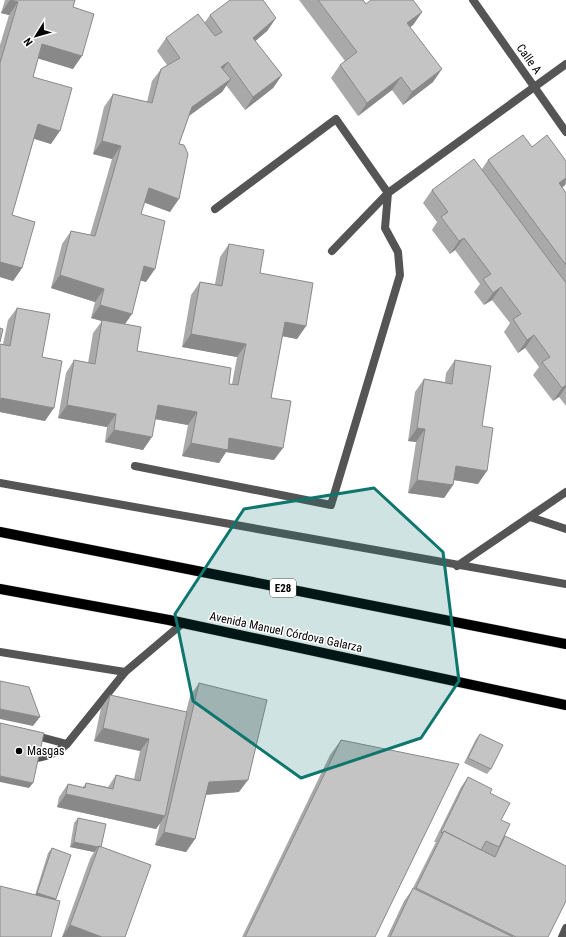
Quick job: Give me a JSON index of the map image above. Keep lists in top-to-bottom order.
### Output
{
  "streets": {
    "main road": ["E28", "Avenida Manuel Córdova Galarza"],
    "street": ["Calle A"]
  },
  "places": ["Masgas"],
  "north": "bottom left"
}
